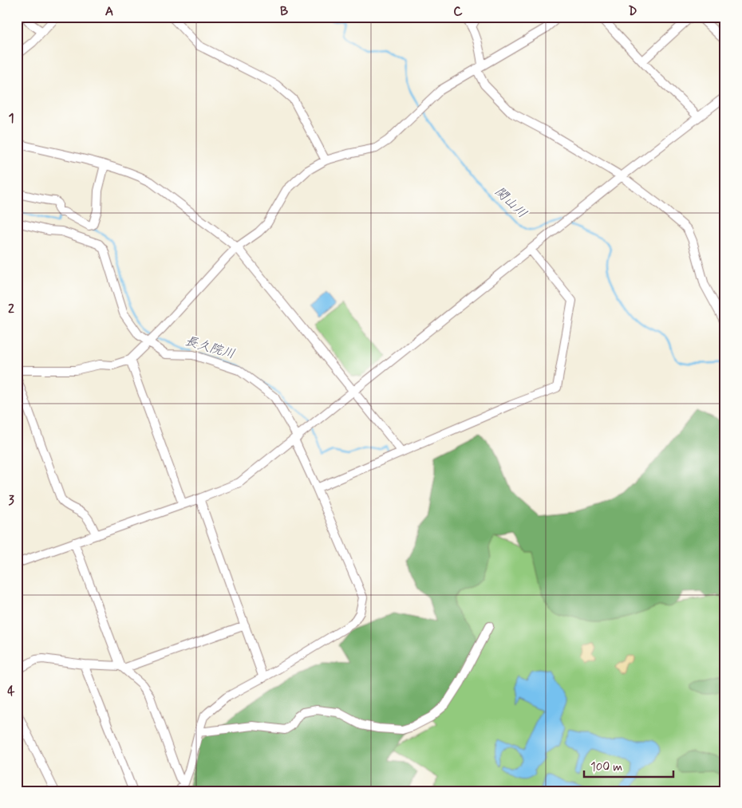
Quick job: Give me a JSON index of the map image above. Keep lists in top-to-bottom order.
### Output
{
  "water": ["関山川", "長久院川"],
  "scale_bar": "100 m",
  "grid": {
    "columns": [
      "A",
      "B",
      "C",
      "D"
    ],
    "rows": [
      "1",
      "2",
      "3",
      "4"
    ]
  }
}
